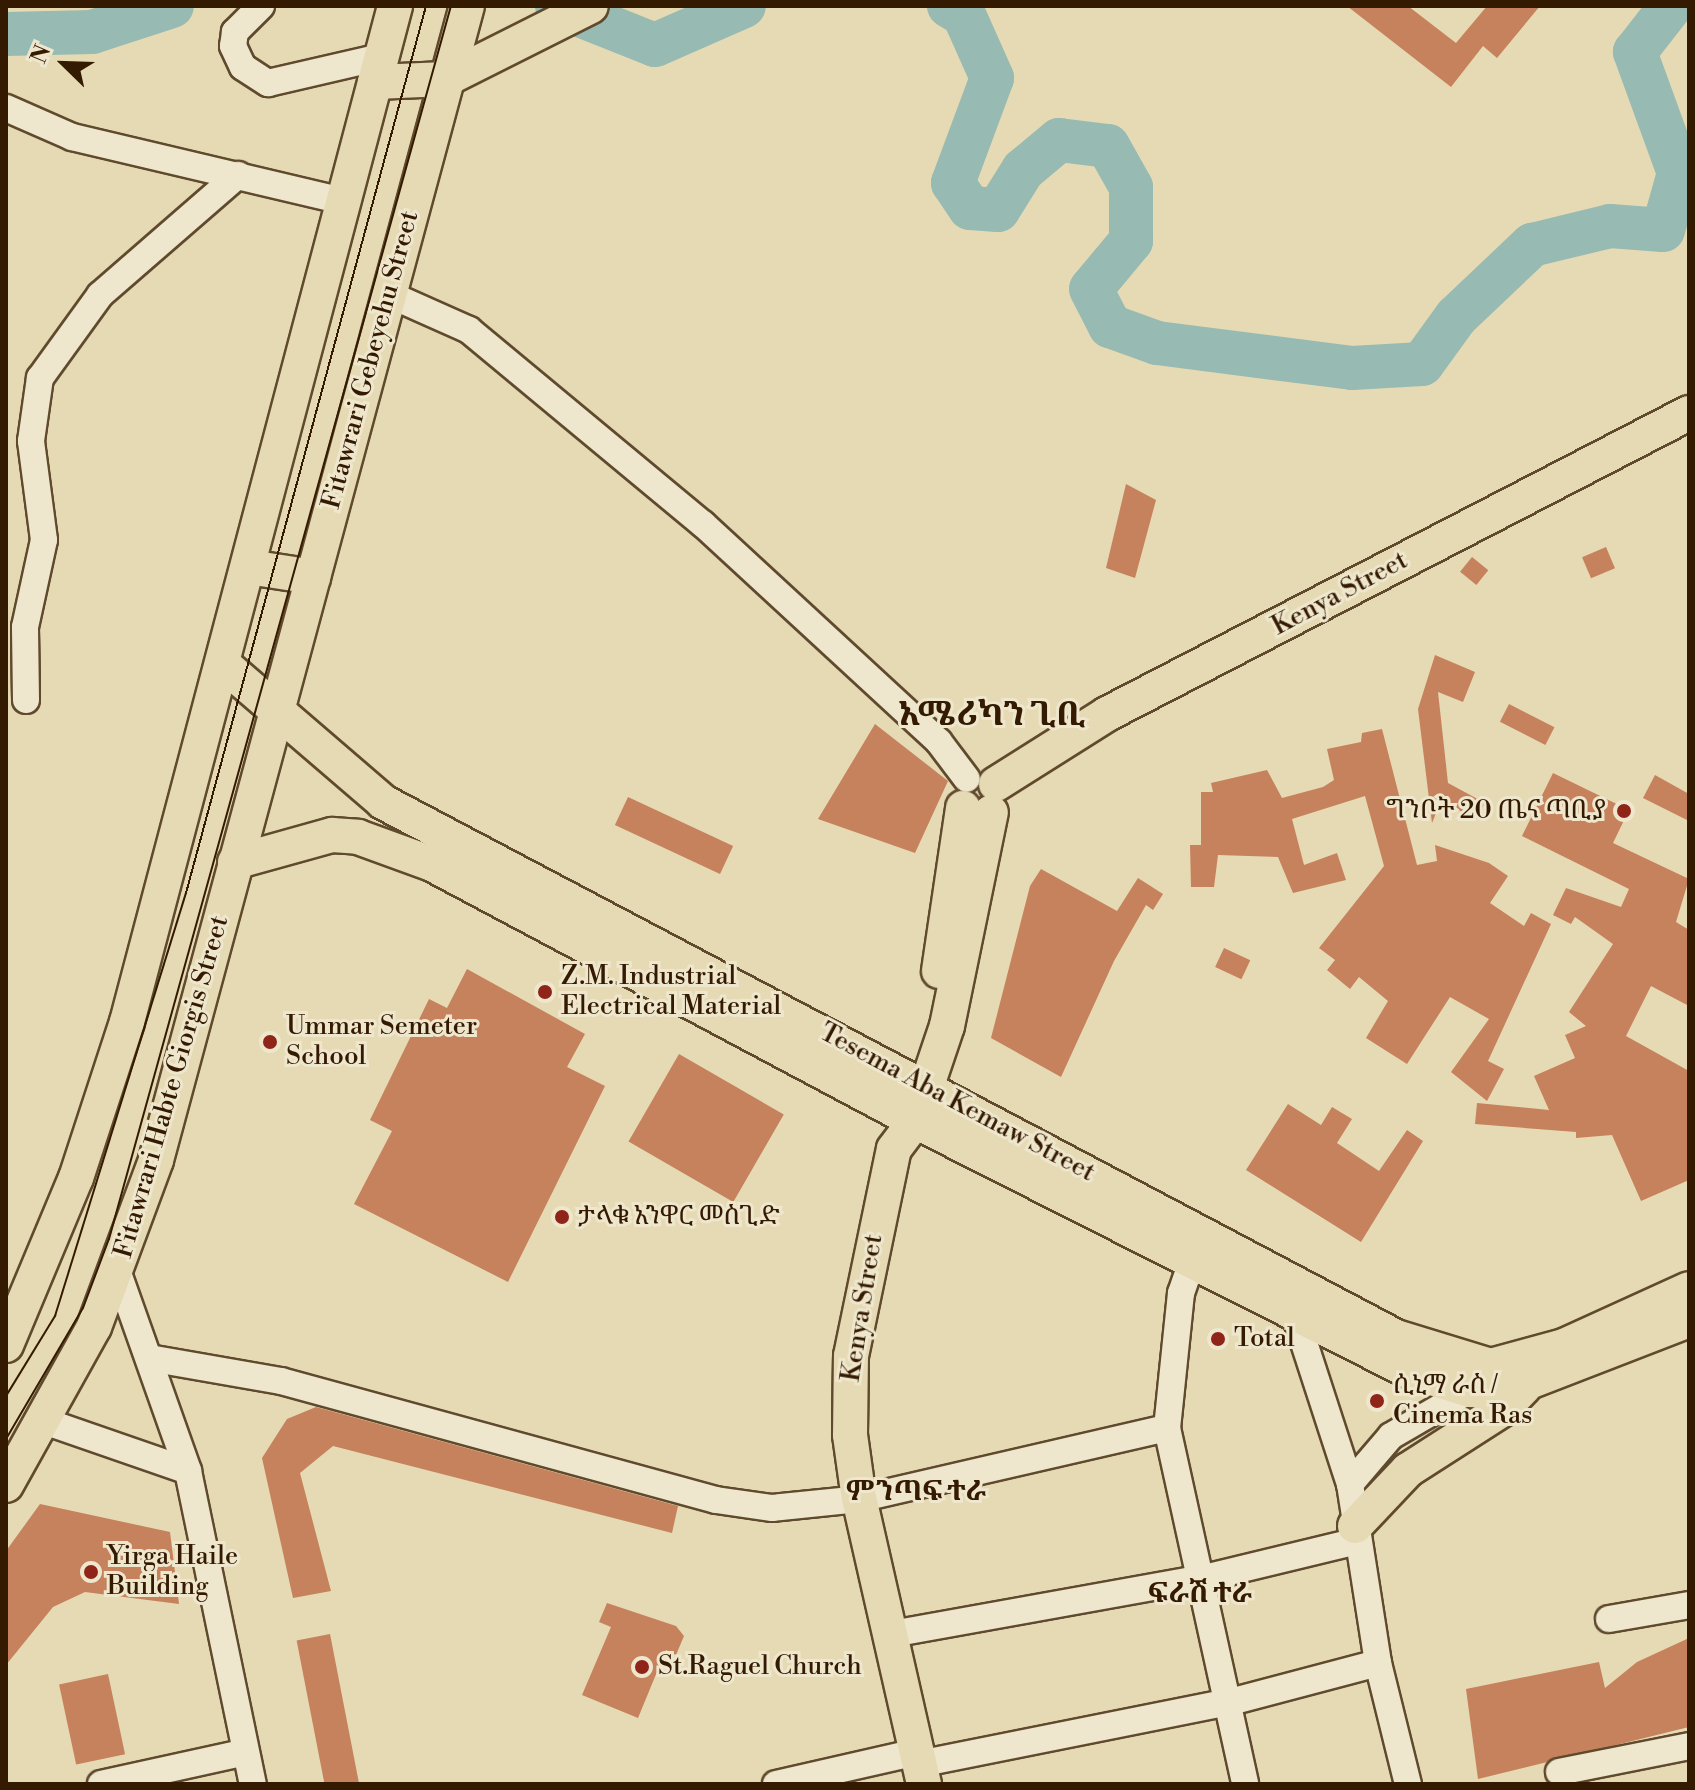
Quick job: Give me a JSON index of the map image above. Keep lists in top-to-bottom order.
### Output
{
  "streets": {
    "main road": [
      "Fitawrari Gebeyehu Street",
      "Kenya Street",
      "Fitawrari Habte Giorgis Street",
      "Tesema Aba Kemaw Street"
    ]
  },
  "crossings": [
    ["Fitawrari Gebeyehu Street", "Fitawrari Habte Giorgis Street"],
    ["Fitawrari Gebeyehu Street", "Tesema Aba Kemaw Street"],
    ["Kenya Street", "Tesema Aba Kemaw Street"],
    ["Fitawrari Habte Giorgis Street", "Tesema Aba Kemaw Street"]
  ],
  "districts": ["አሜሪካን ጊቢ", "ምንጣፍ ተራ", "ፍራሽ ተራ"],
  "places": [
    "ግንቦት 20 ጤና ጣቢያ",
    "Z.M. Industrial Electrical Material",
    "Ummar Semeter School",
    "ታላቁ አንዋር መስጊድ",
    "Total",
    "ሲኒማ ራስ / Cinema Ras",
    "Yirga Haile Building",
    "St.Raguel Church"
  ],
  "north": "top left"
}
